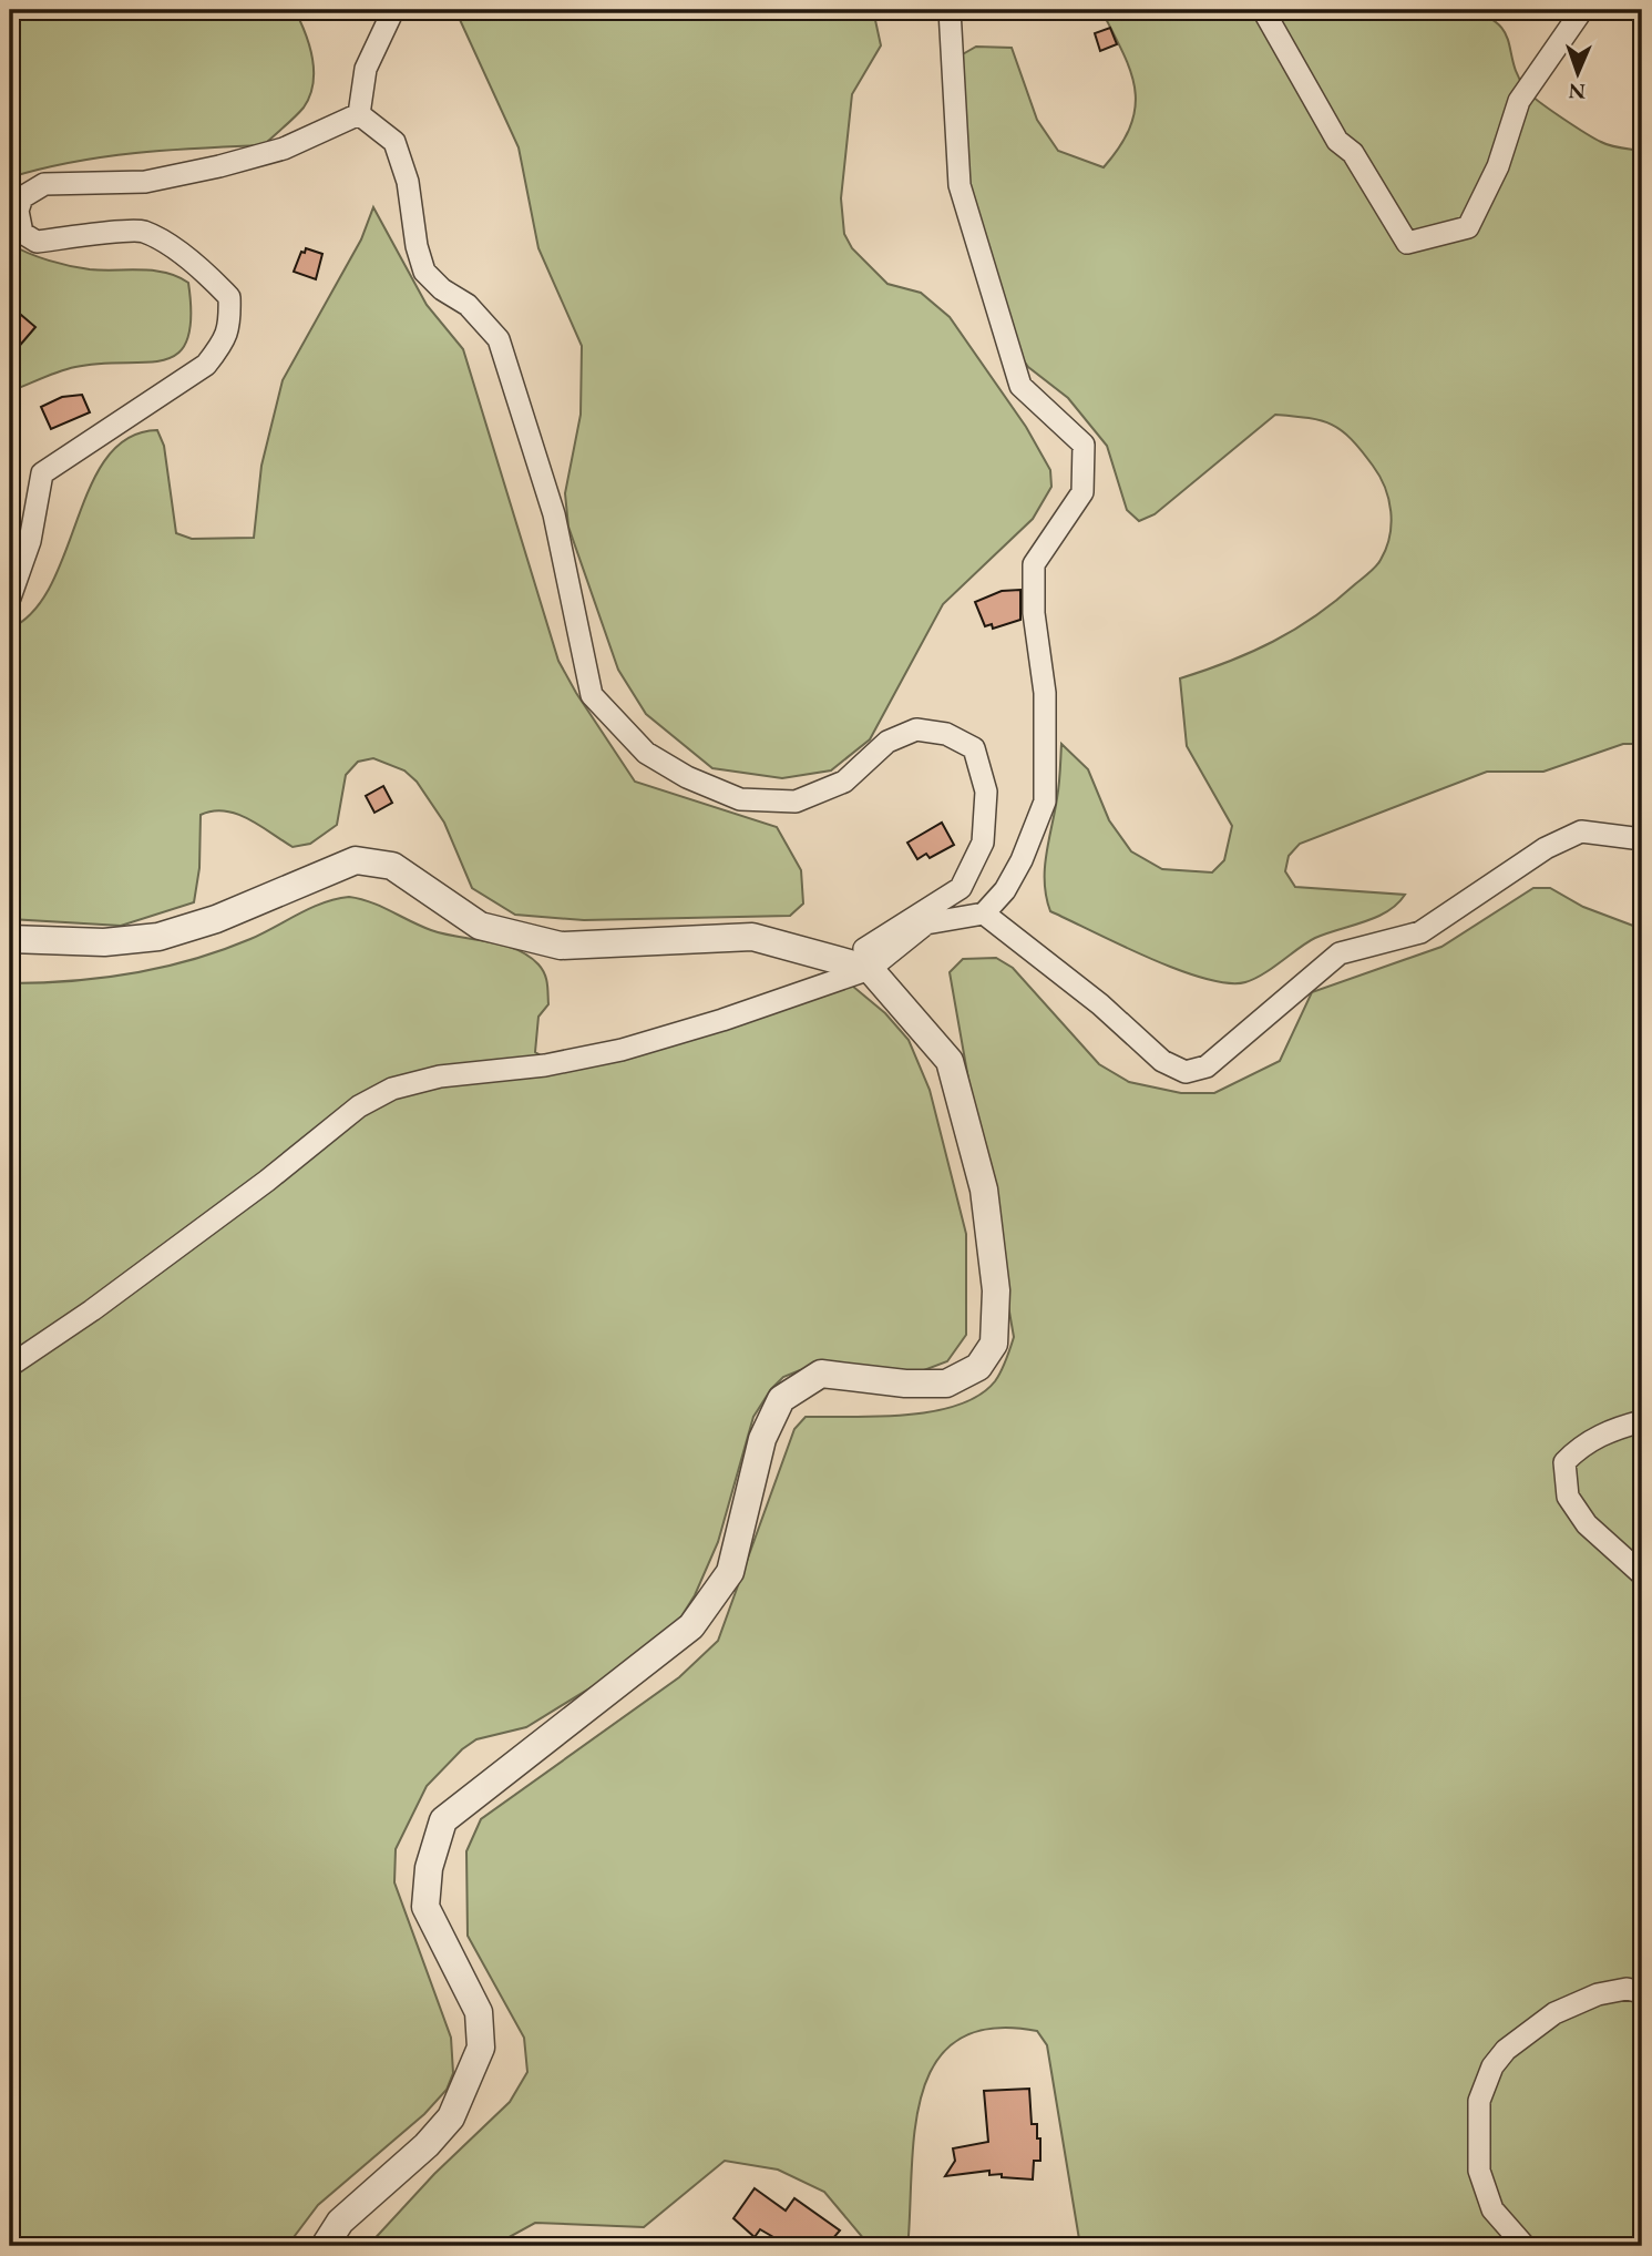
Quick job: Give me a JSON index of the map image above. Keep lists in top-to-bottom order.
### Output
{
  "north": "bottom"
}
